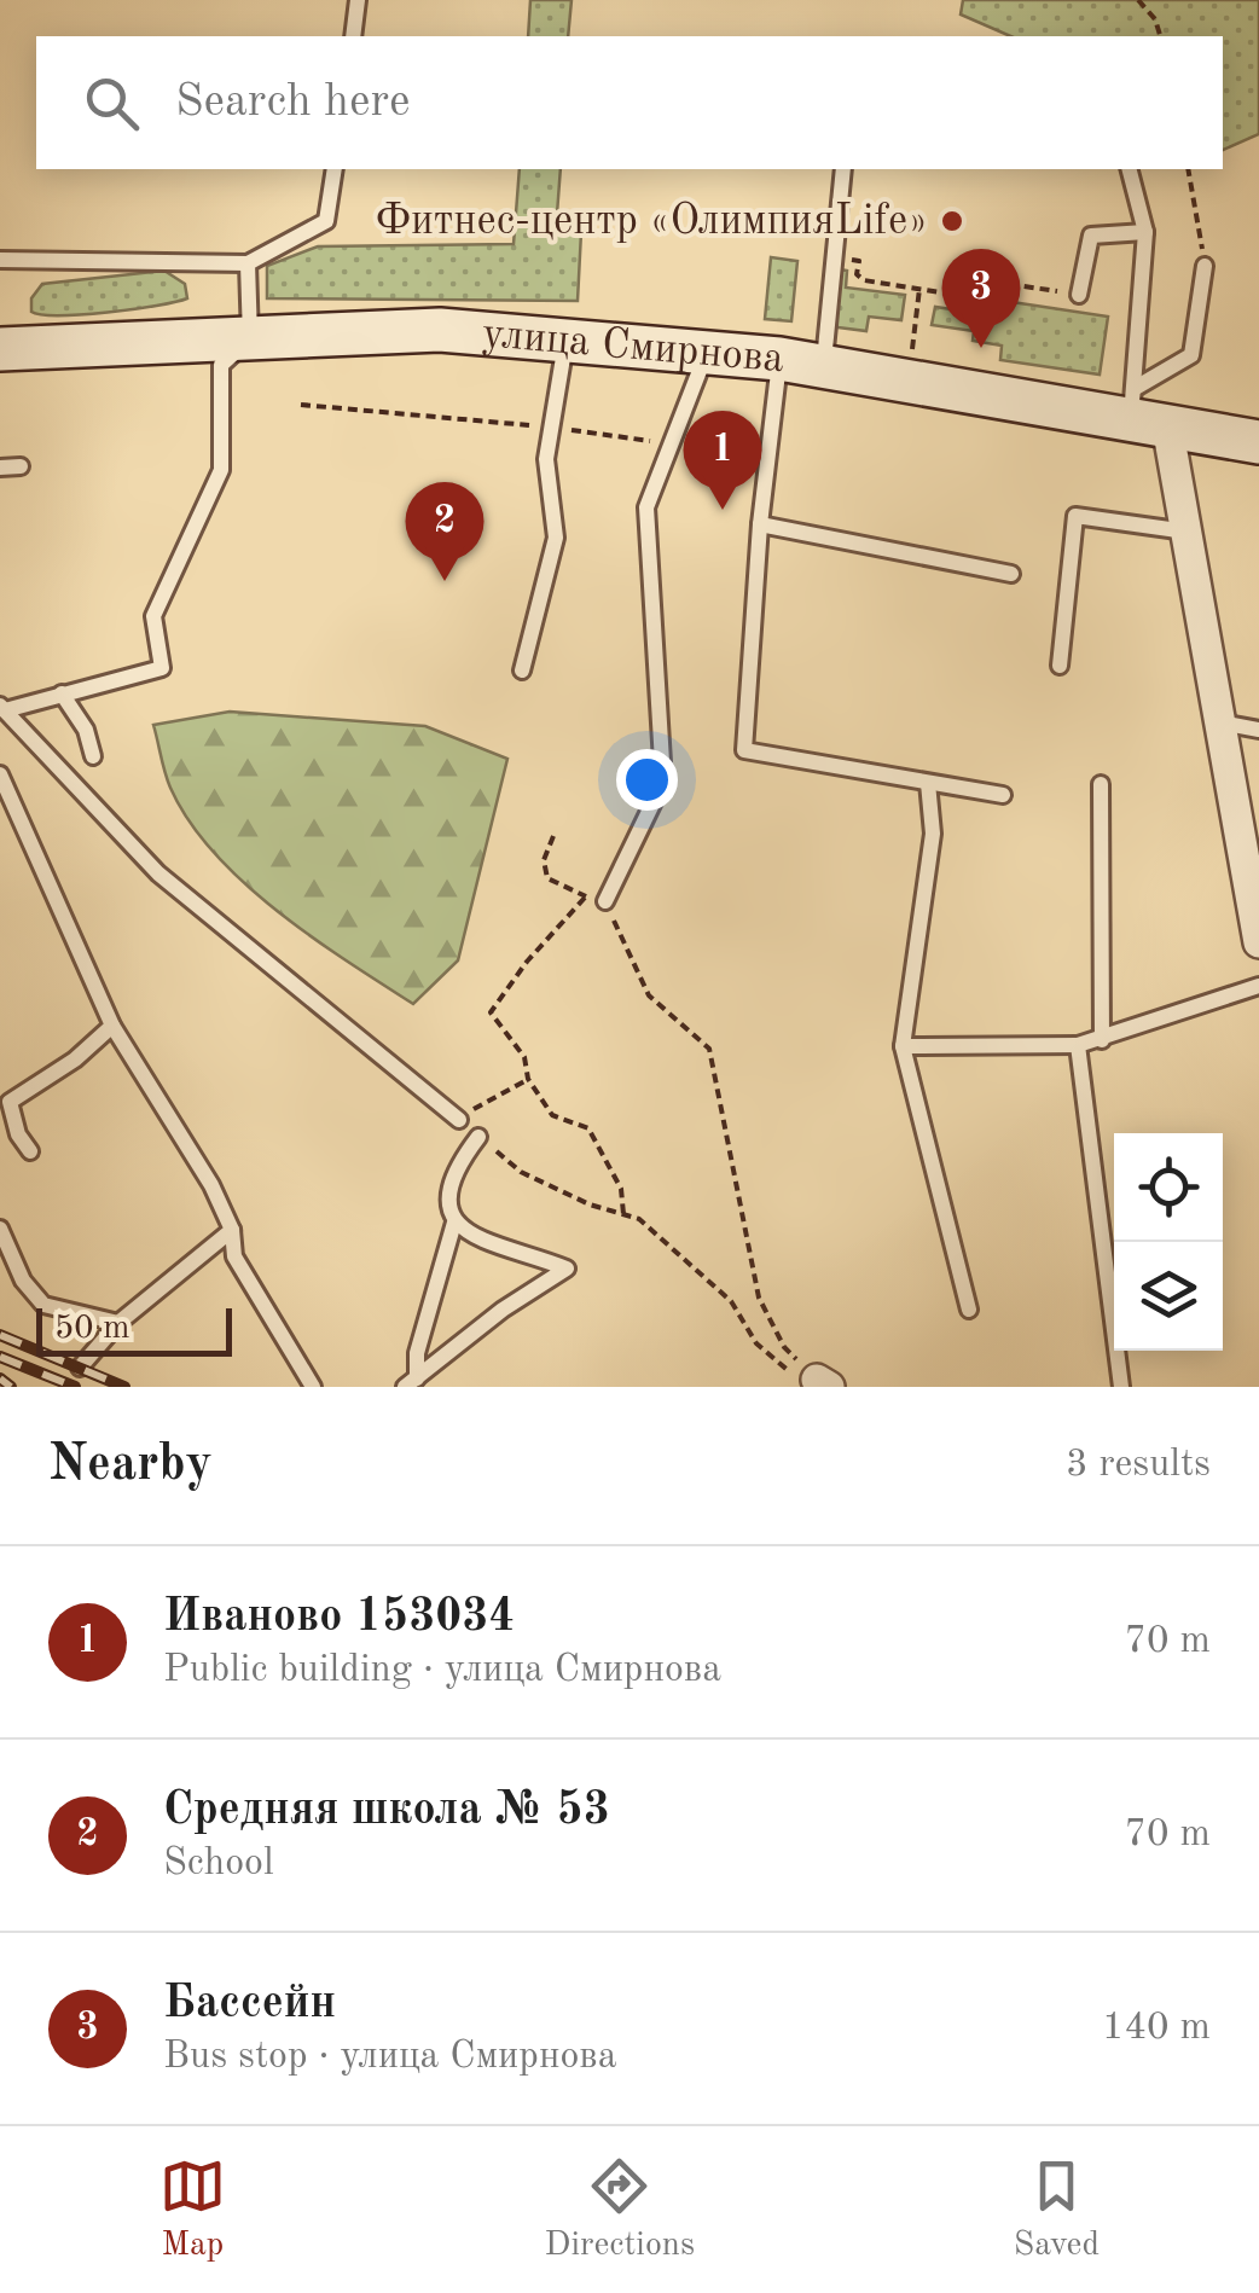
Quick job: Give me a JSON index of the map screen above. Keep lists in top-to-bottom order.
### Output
{
  "streets": {
    "main road": ["улица Смирнова"]
  },
  "places": ["Фитнес-центр «ОлимпияLife»"],
  "scale_bar": "50 m",
  "page": {
    "search": "Search here",
    "pins": ["3", "1", "2"],
    "scale": "50 m",
    "heading": ["Nearby", "3 results"],
    "list": [
      {
        "mark": "1",
        "name": "Иваново 153034",
        "note": "Public building · улица Смирнова",
        "value": "70 m"
      },
      {
        "mark": "2",
        "name": "Средняя школа № 53",
        "note": "School",
        "value": "70 m"
      },
      {
        "mark": "3",
        "name": "Бассейн",
        "note": "Bus stop · улица Смирнова",
        "value": "140 m"
      }
    ],
    "nav": ["Map", "Directions", "Saved"]
  }
}
